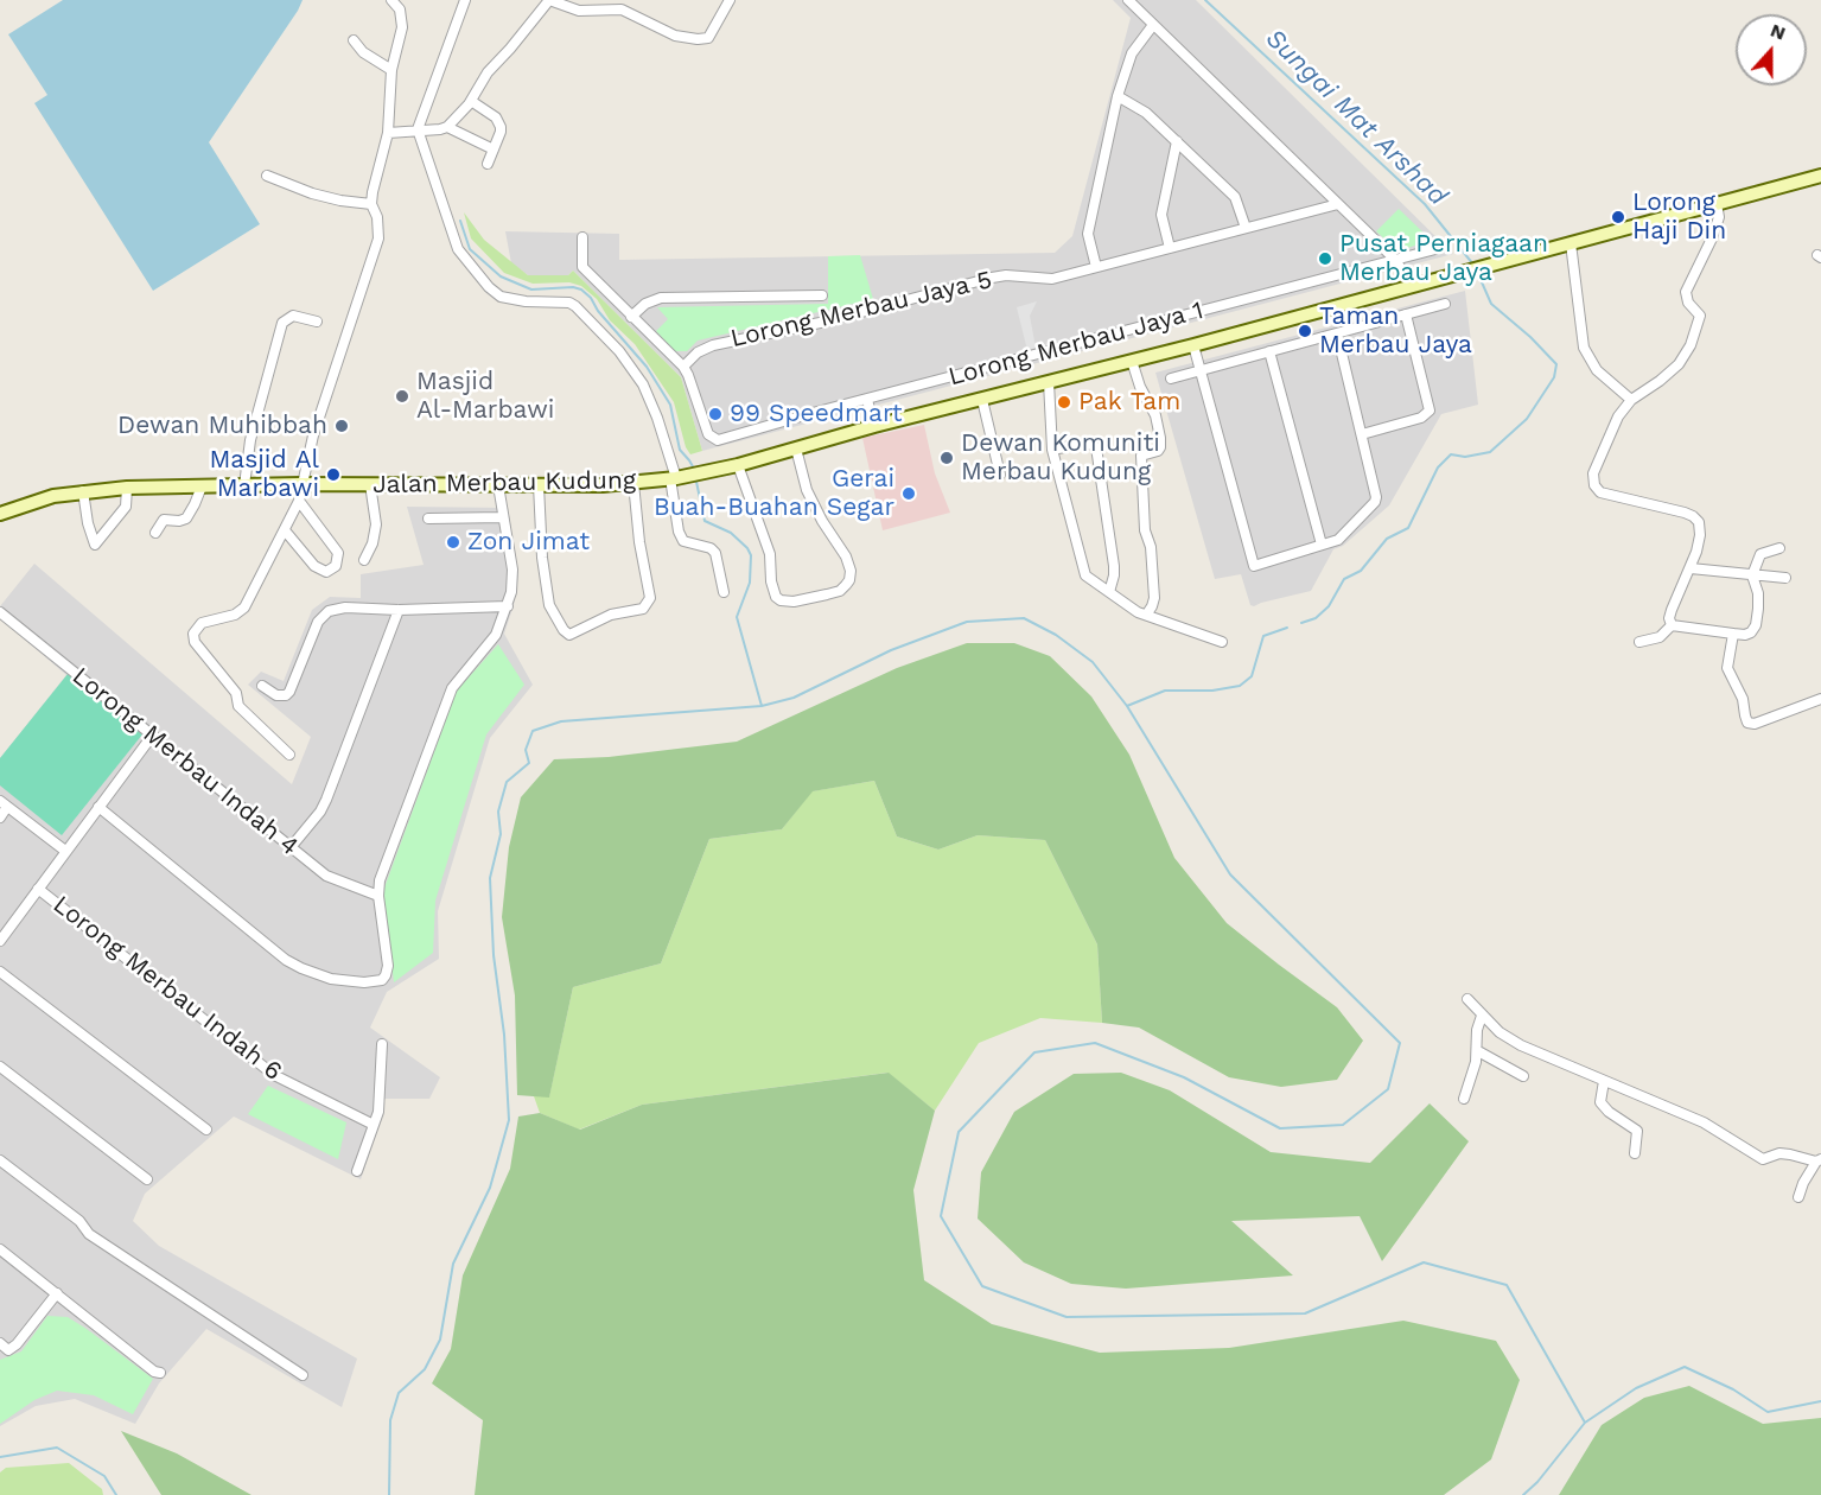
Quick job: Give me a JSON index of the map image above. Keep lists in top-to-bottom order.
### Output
{
  "streets": {
    "main road": ["Jalan Merbau Kudung"],
    "street": [
      "Lorong Merbau Jaya 5",
      "Lorong Merbau Jaya 1",
      "Lorong Merbau Indah 4",
      "Lorong Merbau Indah 6"
    ]
  },
  "crossings": [
    ["Lorong Merbau Jaya 5", "Lorong Merbau Jaya 1"]
  ],
  "water": ["Sungai Mat Arshad"],
  "places": [
    "Lorong Haji Din",
    "Pusat Perniagaan Merbau Jaya",
    "Taman Merbau Jaya",
    "Masjid Al-Marbawi",
    "Pak Tam",
    "99 Speedmart",
    "Dewan Muhibbah",
    "Dewan Komuniti Merbau Kudung",
    "Masjid Al Marbawi",
    "Gerai Buah-Buahan Segar",
    "Zon Jimat"
  ],
  "north": "top"
}
